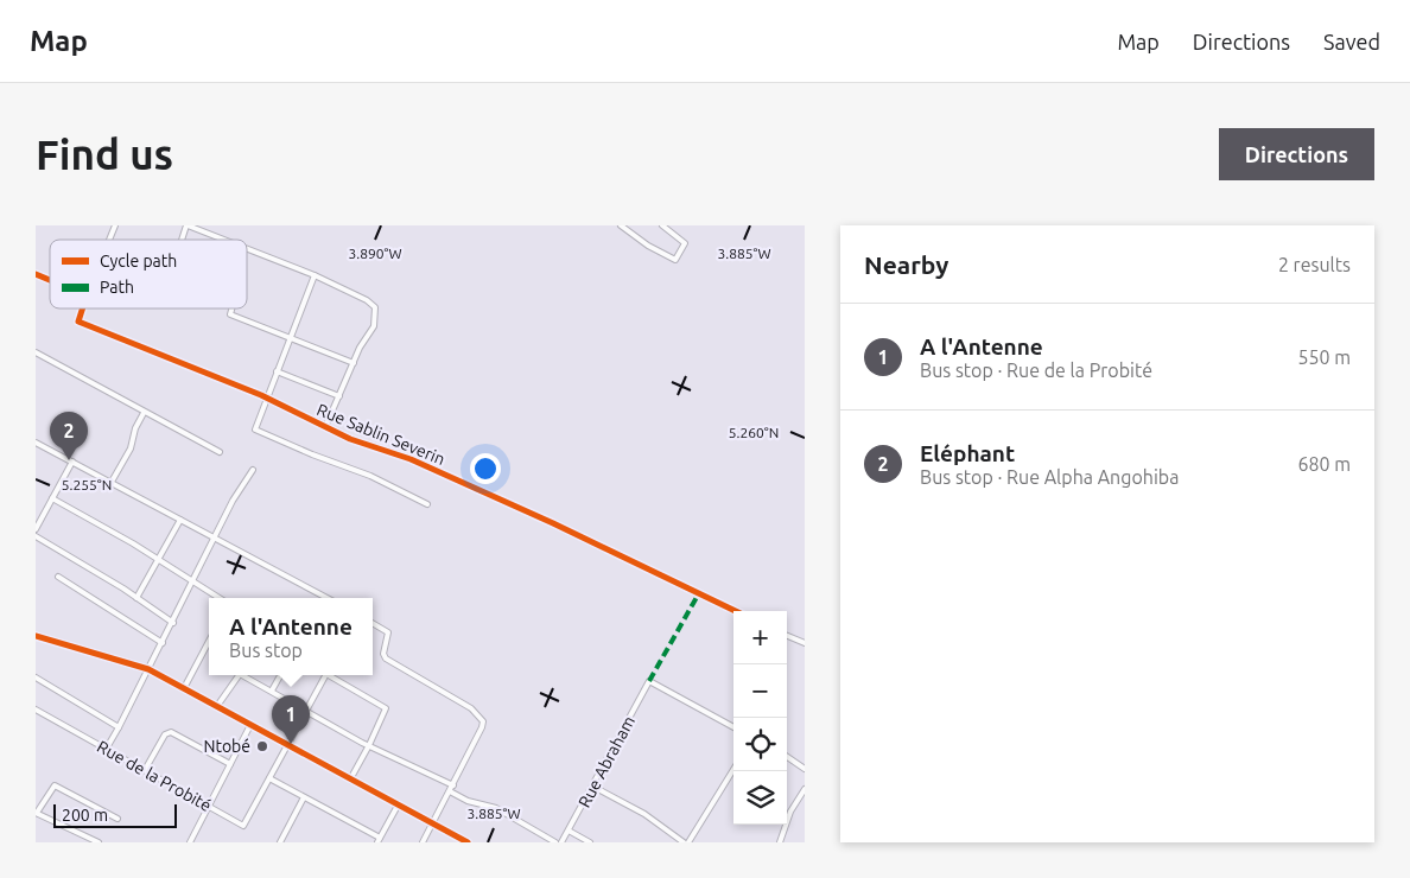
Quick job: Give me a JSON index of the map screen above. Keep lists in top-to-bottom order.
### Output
{
  "streets": {
    "street": ["Rue Sablin Severin", "Rue Abraham", "Rue de la Probité"]
  },
  "places": ["Ntobé"],
  "legend": ["Cycle path", "Path"],
  "scale_bar": "200 m",
  "page": {
    "header": "Map",
    "nav": ["Map", "Directions", "Saved"],
    "buttons": "Directions",
    "title": "Find us",
    "heading": ["Nearby", "2 results"],
    "list": [
      {
        "mark": "1",
        "name": "A l'Antenne",
        "note": "Bus stop · Rue de la Probité",
        "value": "550 m"
      },
      {
        "mark": "2",
        "name": "Eléphant",
        "note": "Bus stop · Rue Alpha Angohiba",
        "value": "680 m"
      }
    ],
    "pins": ["2", "1"],
    "popup": ["A l'Antenne", "Bus stop"],
    "map_buttons": ["+", "−"],
    "scale": "200 m"
  },
  "coordinates": [
    "3.890°W",
    "3.885°W",
    "5.260°N",
    "5.255°N"
  ]
}
